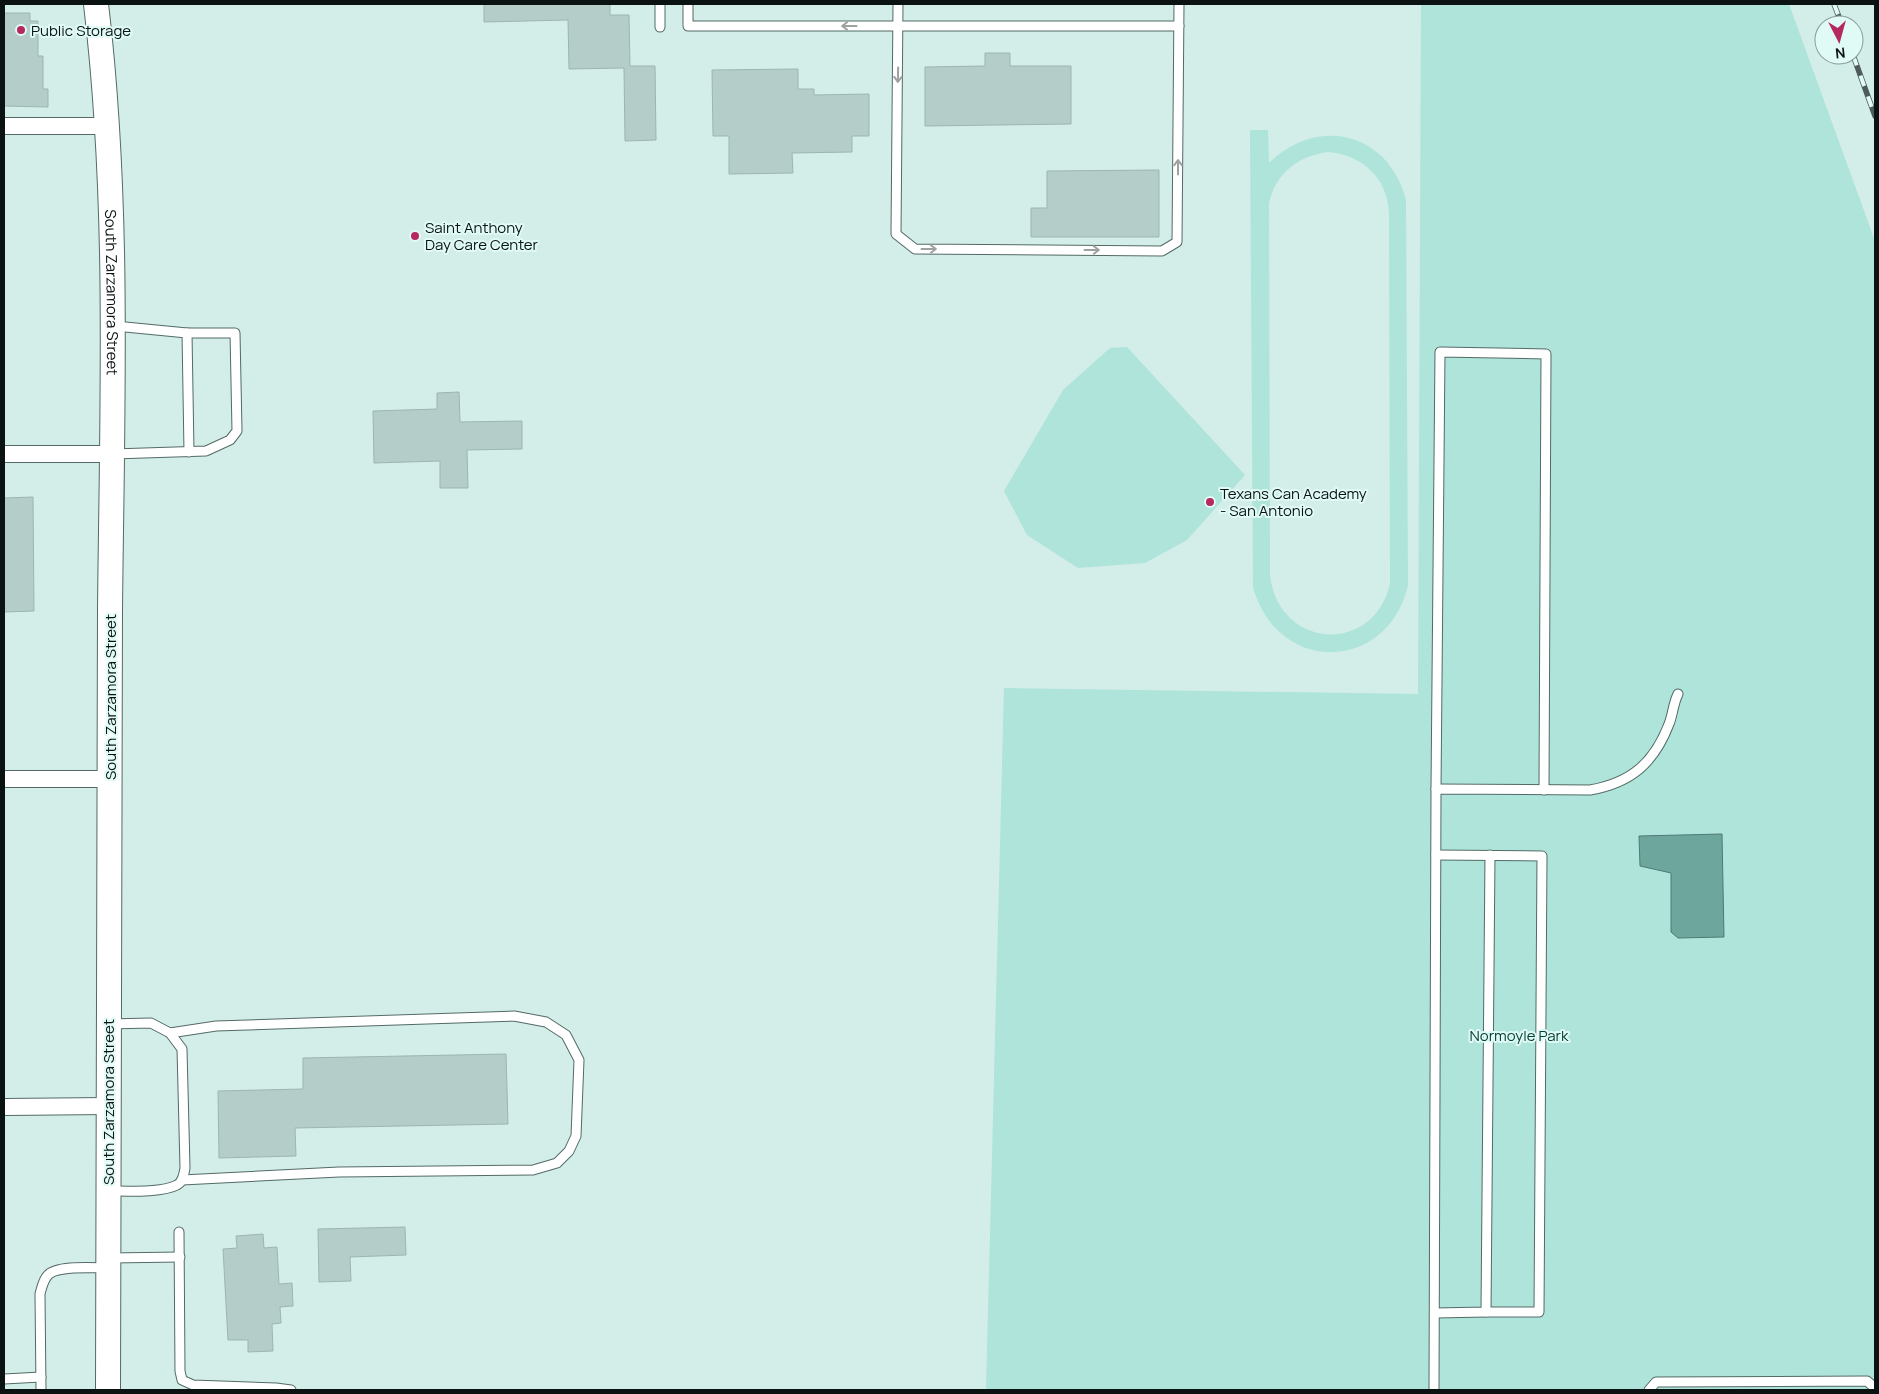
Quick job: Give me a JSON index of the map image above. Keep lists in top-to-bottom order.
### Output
{
  "streets": {
    "main road": ["South Zarzamora Street"]
  },
  "parks": ["Normoyle Park"],
  "places": ["Public Storage", "Saint Anthony Day Care Center", "Texans Can Academy - San Antonio"],
  "north": "bottom"
}
